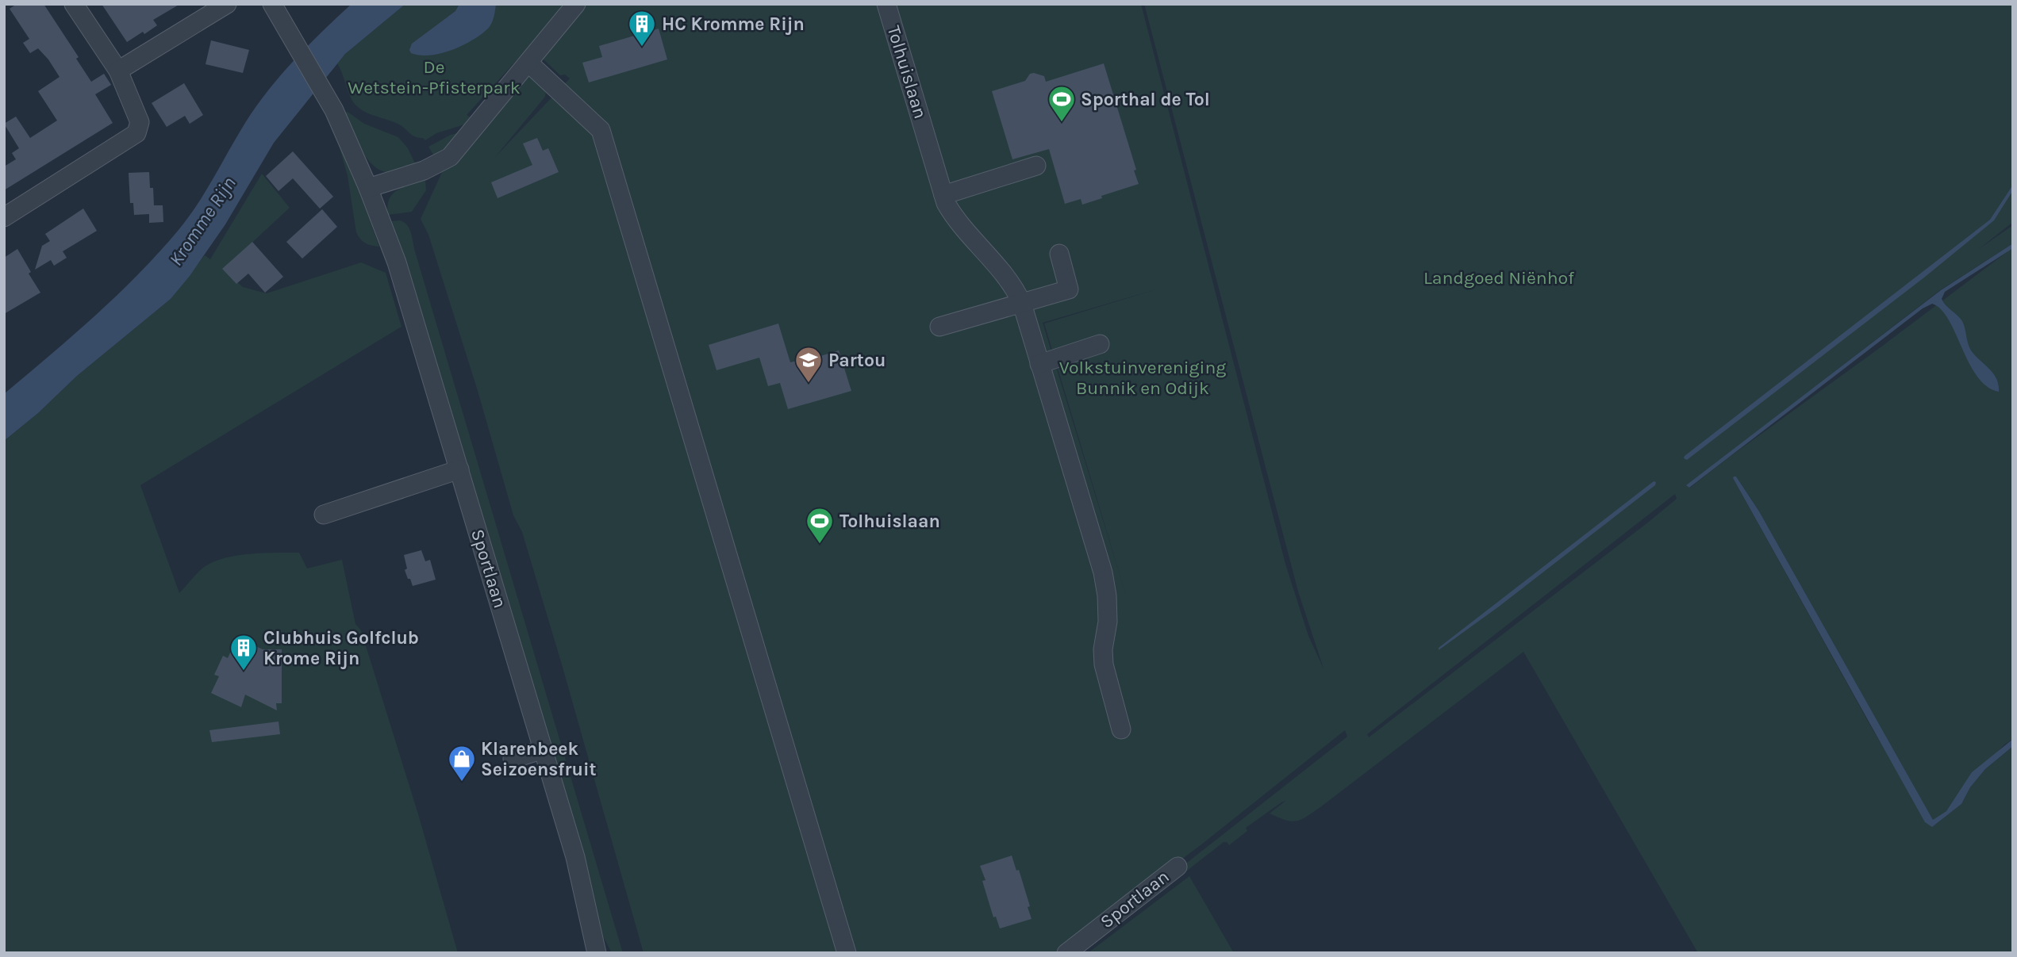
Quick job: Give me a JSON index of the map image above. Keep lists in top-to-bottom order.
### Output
{
  "streets": {
    "street": ["Tolhuislaan", "Sportlaan"]
  },
  "water": ["Kromme Rijn"],
  "parks": ["De Wetstein-Pfisterpark", "Landgoed Niënhof", "Volkstuinvereniging Bunnik en Odijk"],
  "places": {
    "building": ["HC Kromme Rijn", "Clubhuis Golfclub Krome Rijn"],
    "sports": ["Sporthal de Tol", "Tolhuislaan"],
    "school or university": ["Partou"],
    "shop": ["Klarenbeek Seizoensfruit"]
  }
}
